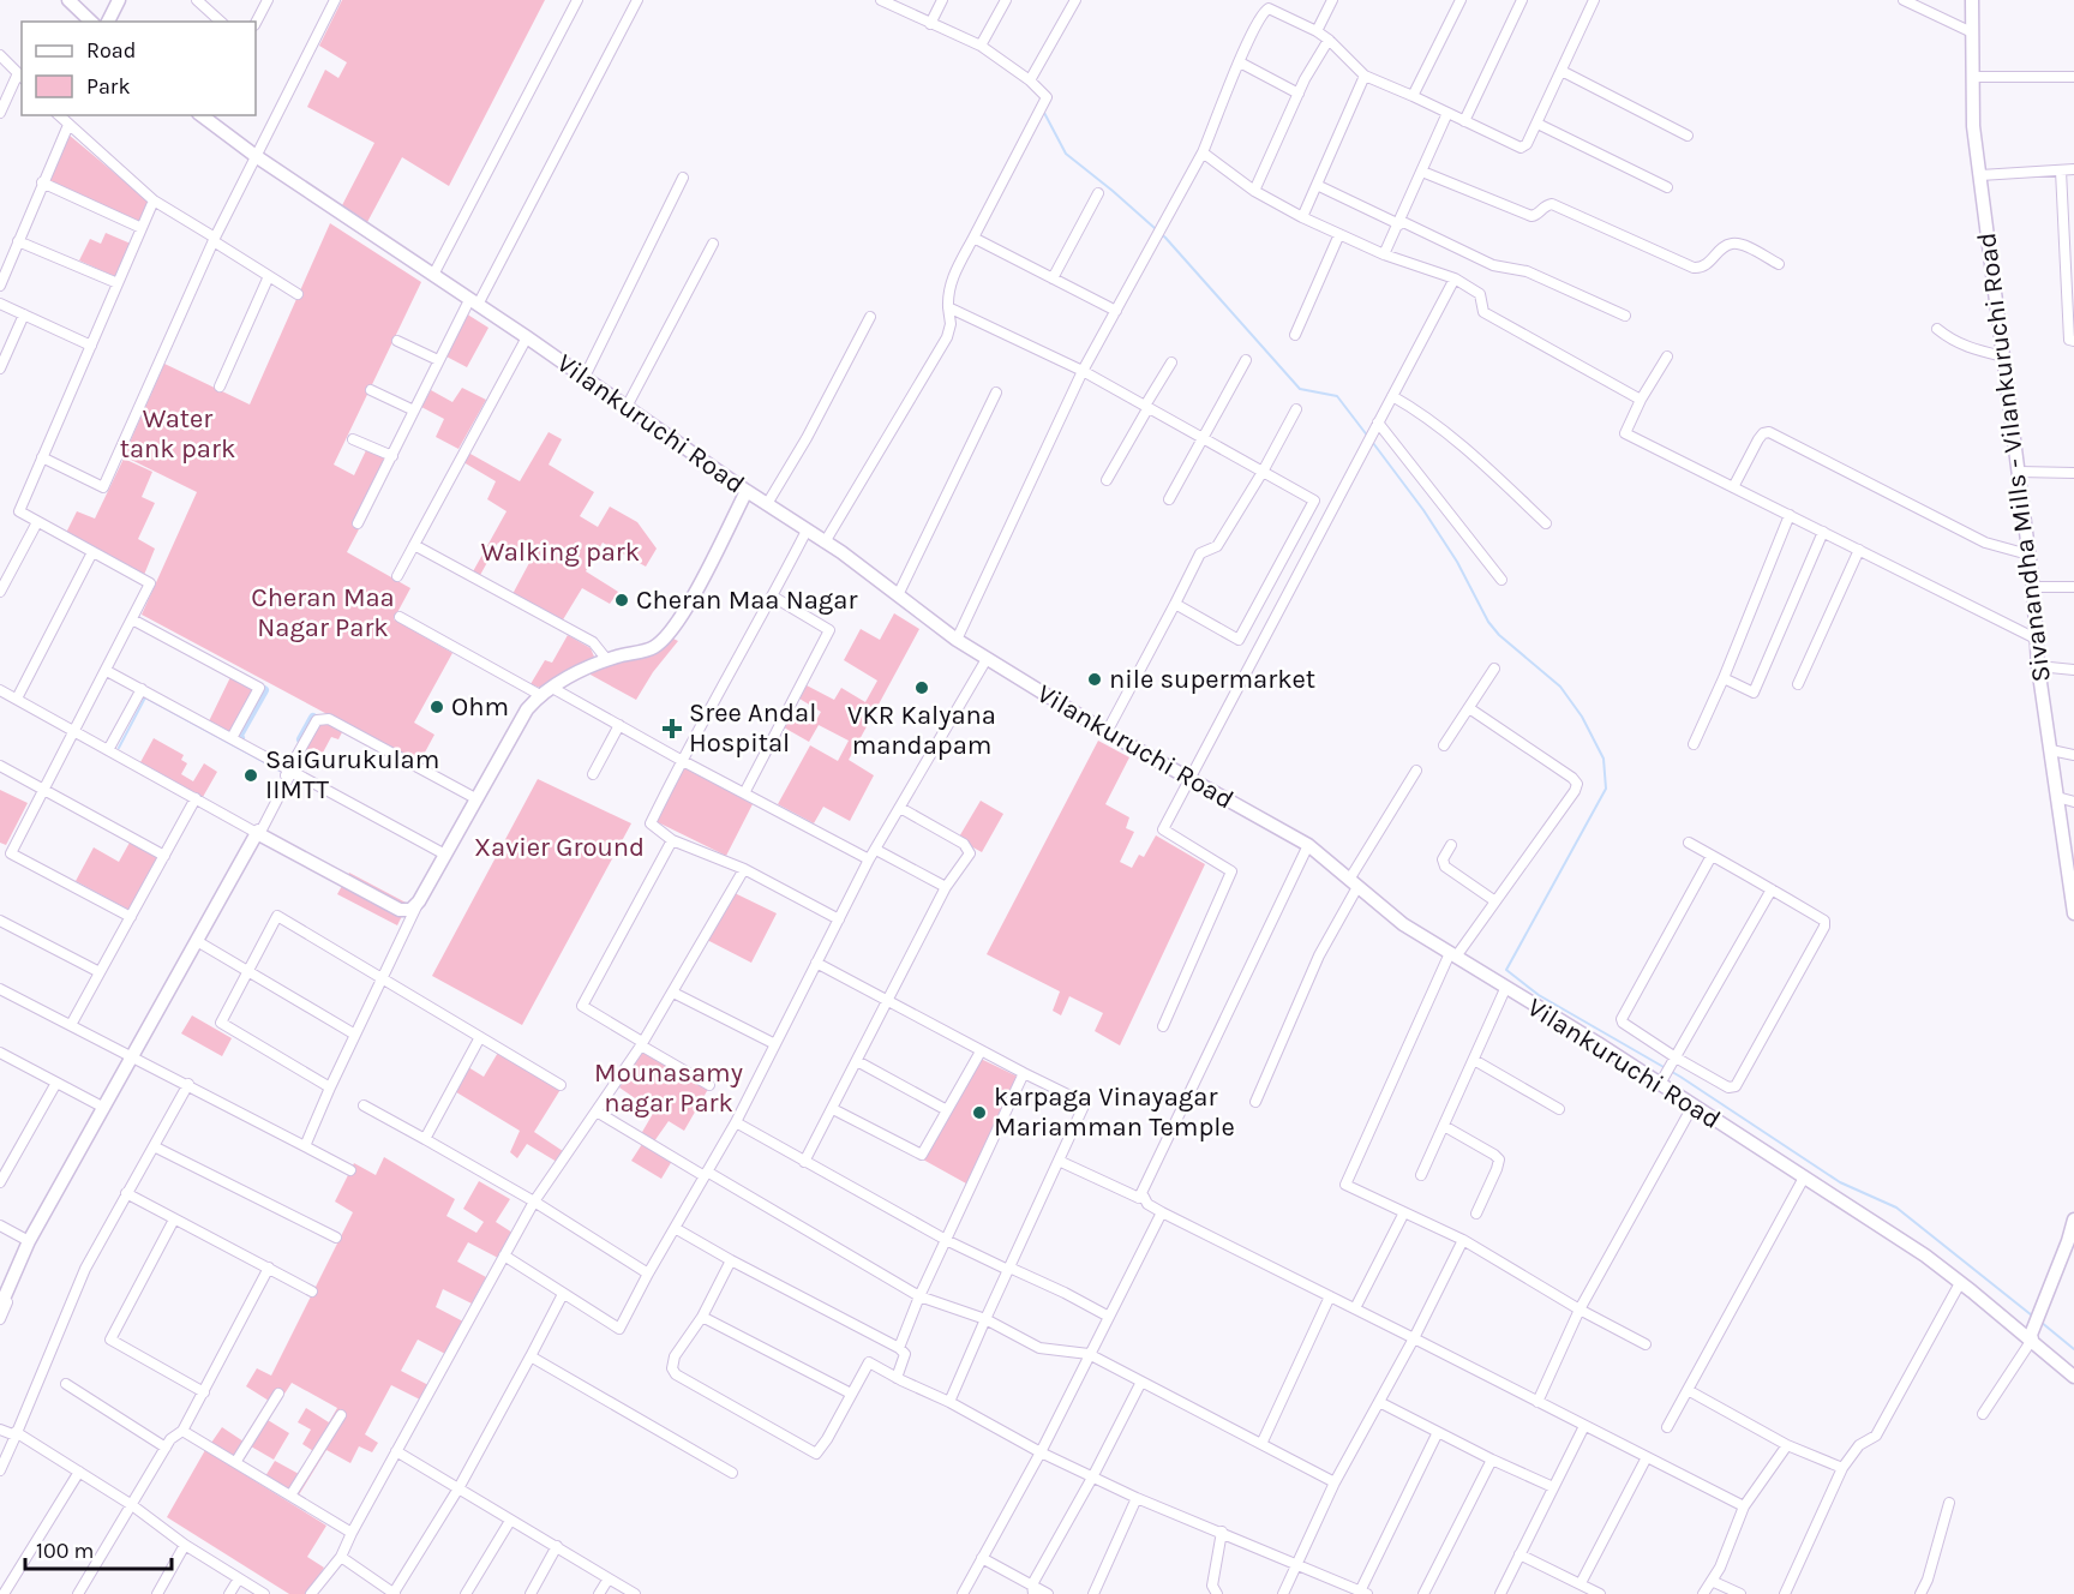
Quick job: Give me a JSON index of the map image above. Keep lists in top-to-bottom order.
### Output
{
  "streets": {
    "main road": ["Vilankuruchi Road", "Sivanandha Mills - Vilankuruchi Road"]
  },
  "parks": [
    "Water tank park",
    "Walking park",
    "Cheran Maa Nagar Park",
    "Xavier Ground",
    "Mounasamy nagar Park"
  ],
  "places": {
    "other": [
      "Cheran Maa Nagar",
      "nile supermarket",
      "VKR Kalyana mandapam",
      "Ohm",
      "SaiGurukulam IIMTT",
      "karpaga Vinayagar Mariamman Temple"
    ],
    "health": ["Sree Andal Hospital"]
  },
  "legend": ["Road", "Park"],
  "scale_bar": "100 m"
}
